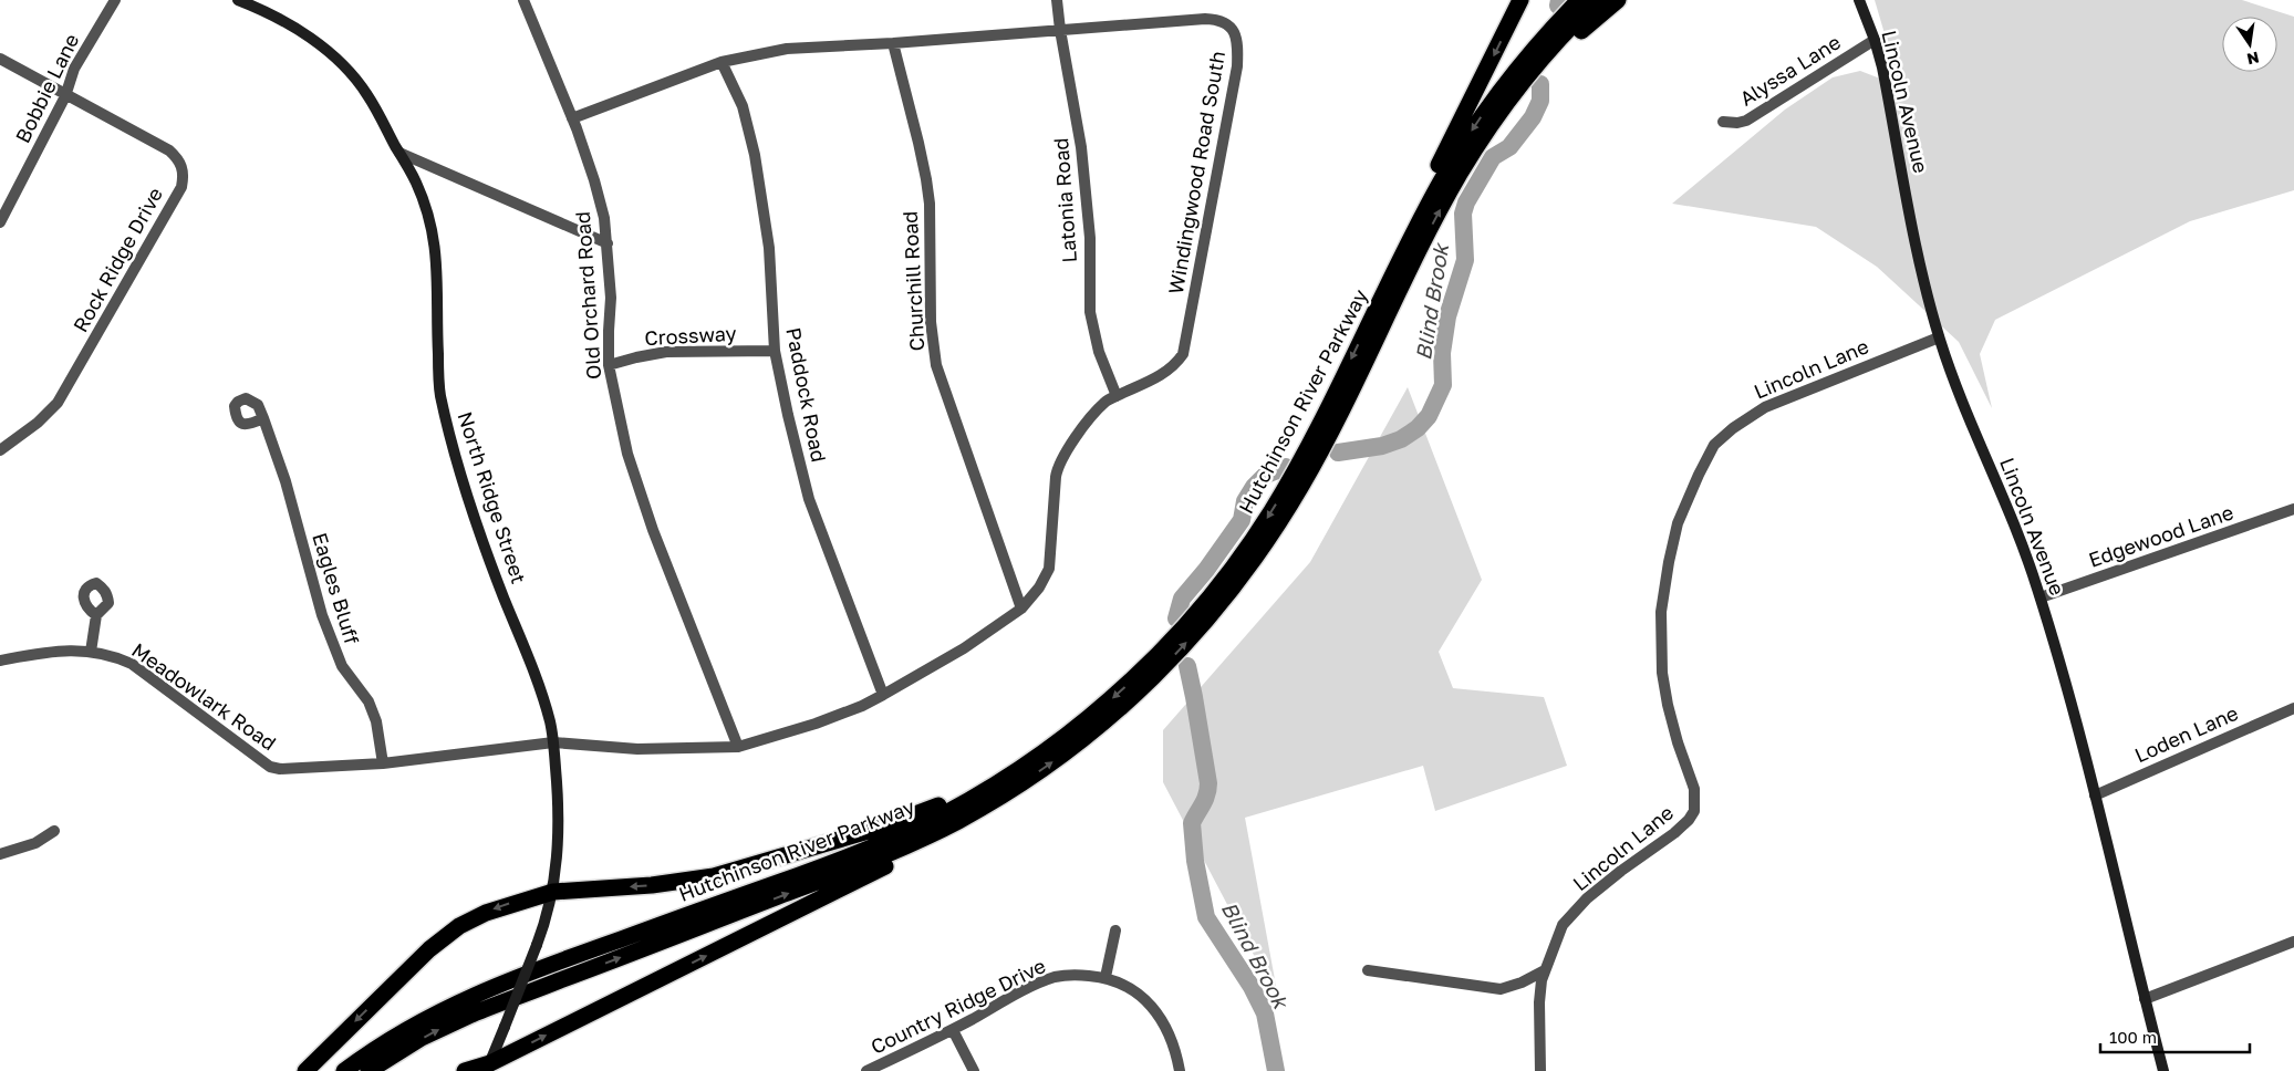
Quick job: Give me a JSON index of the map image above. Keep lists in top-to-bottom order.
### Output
{
  "streets": {
    "highway": ["Hutchinson River Parkway"],
    "street": [
      "Alyssa Lane",
      "Bobbie Lane",
      "Lincoln Avenue",
      "Windingwood Road South",
      "Latonia Road",
      "Rock Ridge Drive",
      "Churchill Road",
      "Old Orchard Road",
      "Crossway",
      "Lincoln Lane",
      "Paddock Road",
      "North Ridge Street",
      "Edgewood Lane",
      "Eagles Bluff",
      "Meadowlark Road",
      "Loden Lane",
      "Country Ridge Drive"
    ]
  },
  "crossings": [
    ["Alyssa Lane", "Lincoln Avenue"],
    ["Bobbie Lane", "Rock Ridge Drive"],
    ["Lincoln Avenue", "Lincoln Lane"],
    ["Lincoln Avenue", "Edgewood Lane"],
    ["Lincoln Avenue", "Loden Lane"],
    ["Windingwood Road South", "Latonia Road"],
    ["Windingwood Road South", "Churchill Road"],
    ["Windingwood Road South", "Old Orchard Road"],
    ["Windingwood Road South", "Paddock Road"],
    ["Windingwood Road South", "Meadowlark Road"],
    ["Latonia Road", "Meadowlark Road"],
    ["Churchill Road", "Meadowlark Road"],
    ["Old Orchard Road", "Crossway"],
    ["Old Orchard Road", "Meadowlark Road"],
    ["Crossway", "Paddock Road"],
    ["Paddock Road", "Meadowlark Road"],
    ["North Ridge Street", "Meadowlark Road"],
    ["Eagles Bluff", "Meadowlark Road"]
  ],
  "water": ["Blind Brook"],
  "scale_bar": "100 m",
  "north": "bottom"
}
